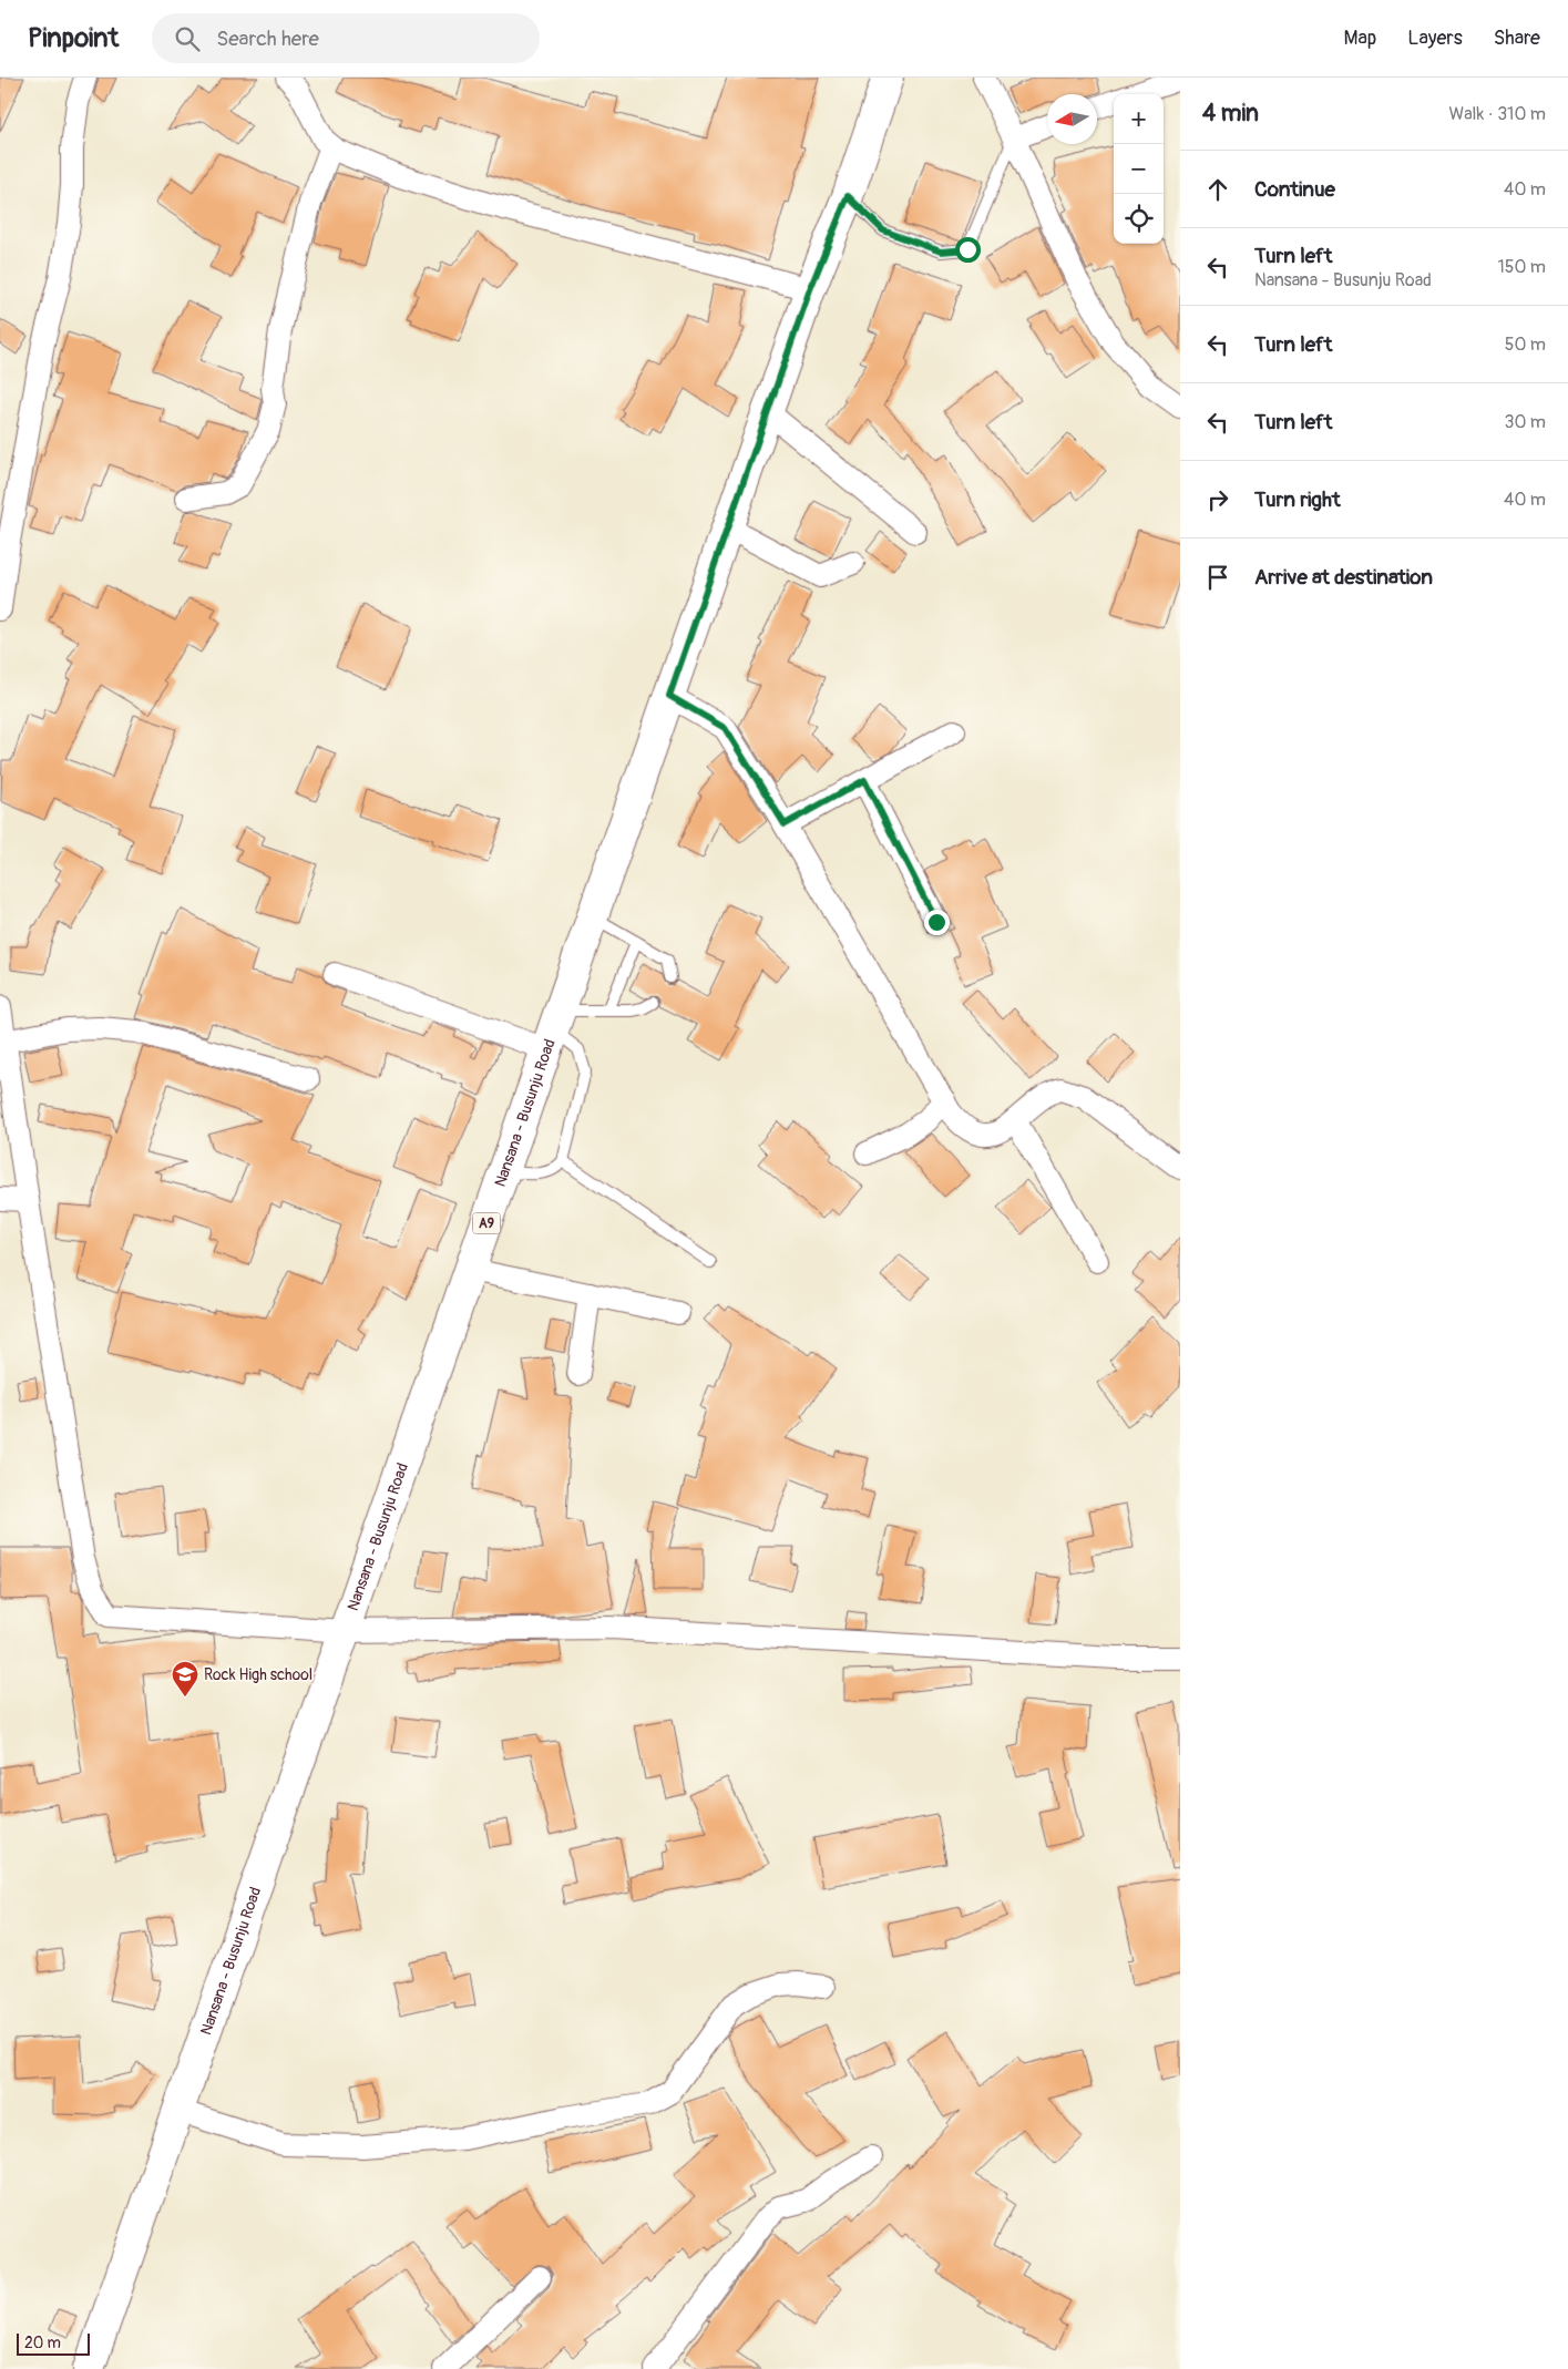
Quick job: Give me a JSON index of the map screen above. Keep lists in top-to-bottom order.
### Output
{
  "streets": {
    "main road": ["Nansana - Busunju Road", "A9"]
  },
  "places": {
    "school or university": ["Rock High school"]
  },
  "scale_bar": "20 m",
  "north": "left",
  "page": {
    "header": "Pinpoint",
    "search": "Search here",
    "nav": ["Map", "Layers", "Share"],
    "heading": ["4 min", "Walk · 310 m"],
    "map_buttons": ["+", "−"],
    "list": [
      ["Continue", "40 m"],
      ["Turn left", "Nansana - Busunju Road", "150 m"],
      ["Turn left", "50 m"],
      ["Turn left", "30 m"],
      ["Turn right", "40 m"],
      "Arrive at destination"
    ],
    "scale": "20 m"
  }
}
